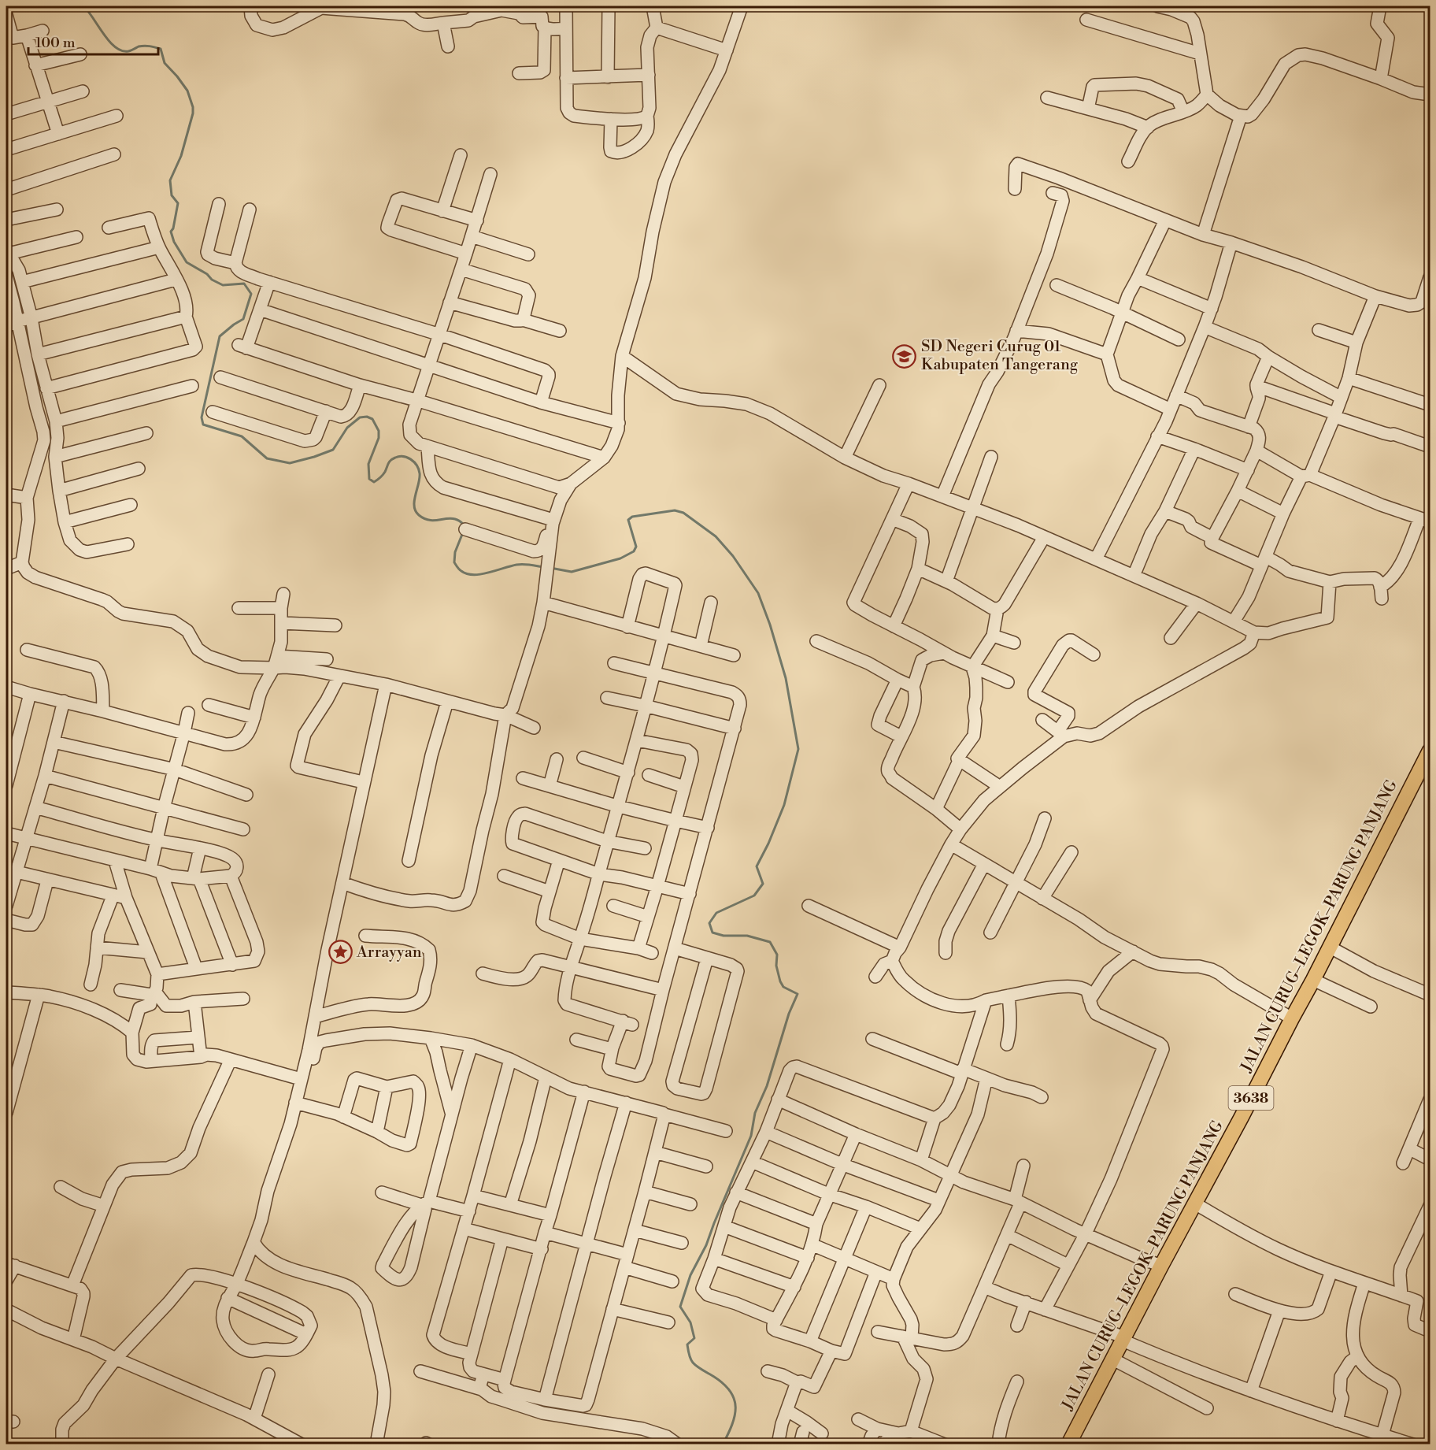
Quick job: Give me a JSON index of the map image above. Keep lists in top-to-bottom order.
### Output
{
  "streets": {
    "main road": ["JALAN CURUG–LEGOK–PARUNG PANJANG", "3638"]
  },
  "places": {
    "school or university": ["SD Negeri Curug 01 Kabupaten Tangerang"],
    "place": ["Arrayyan"]
  },
  "scale_bar": "100 m"
}
